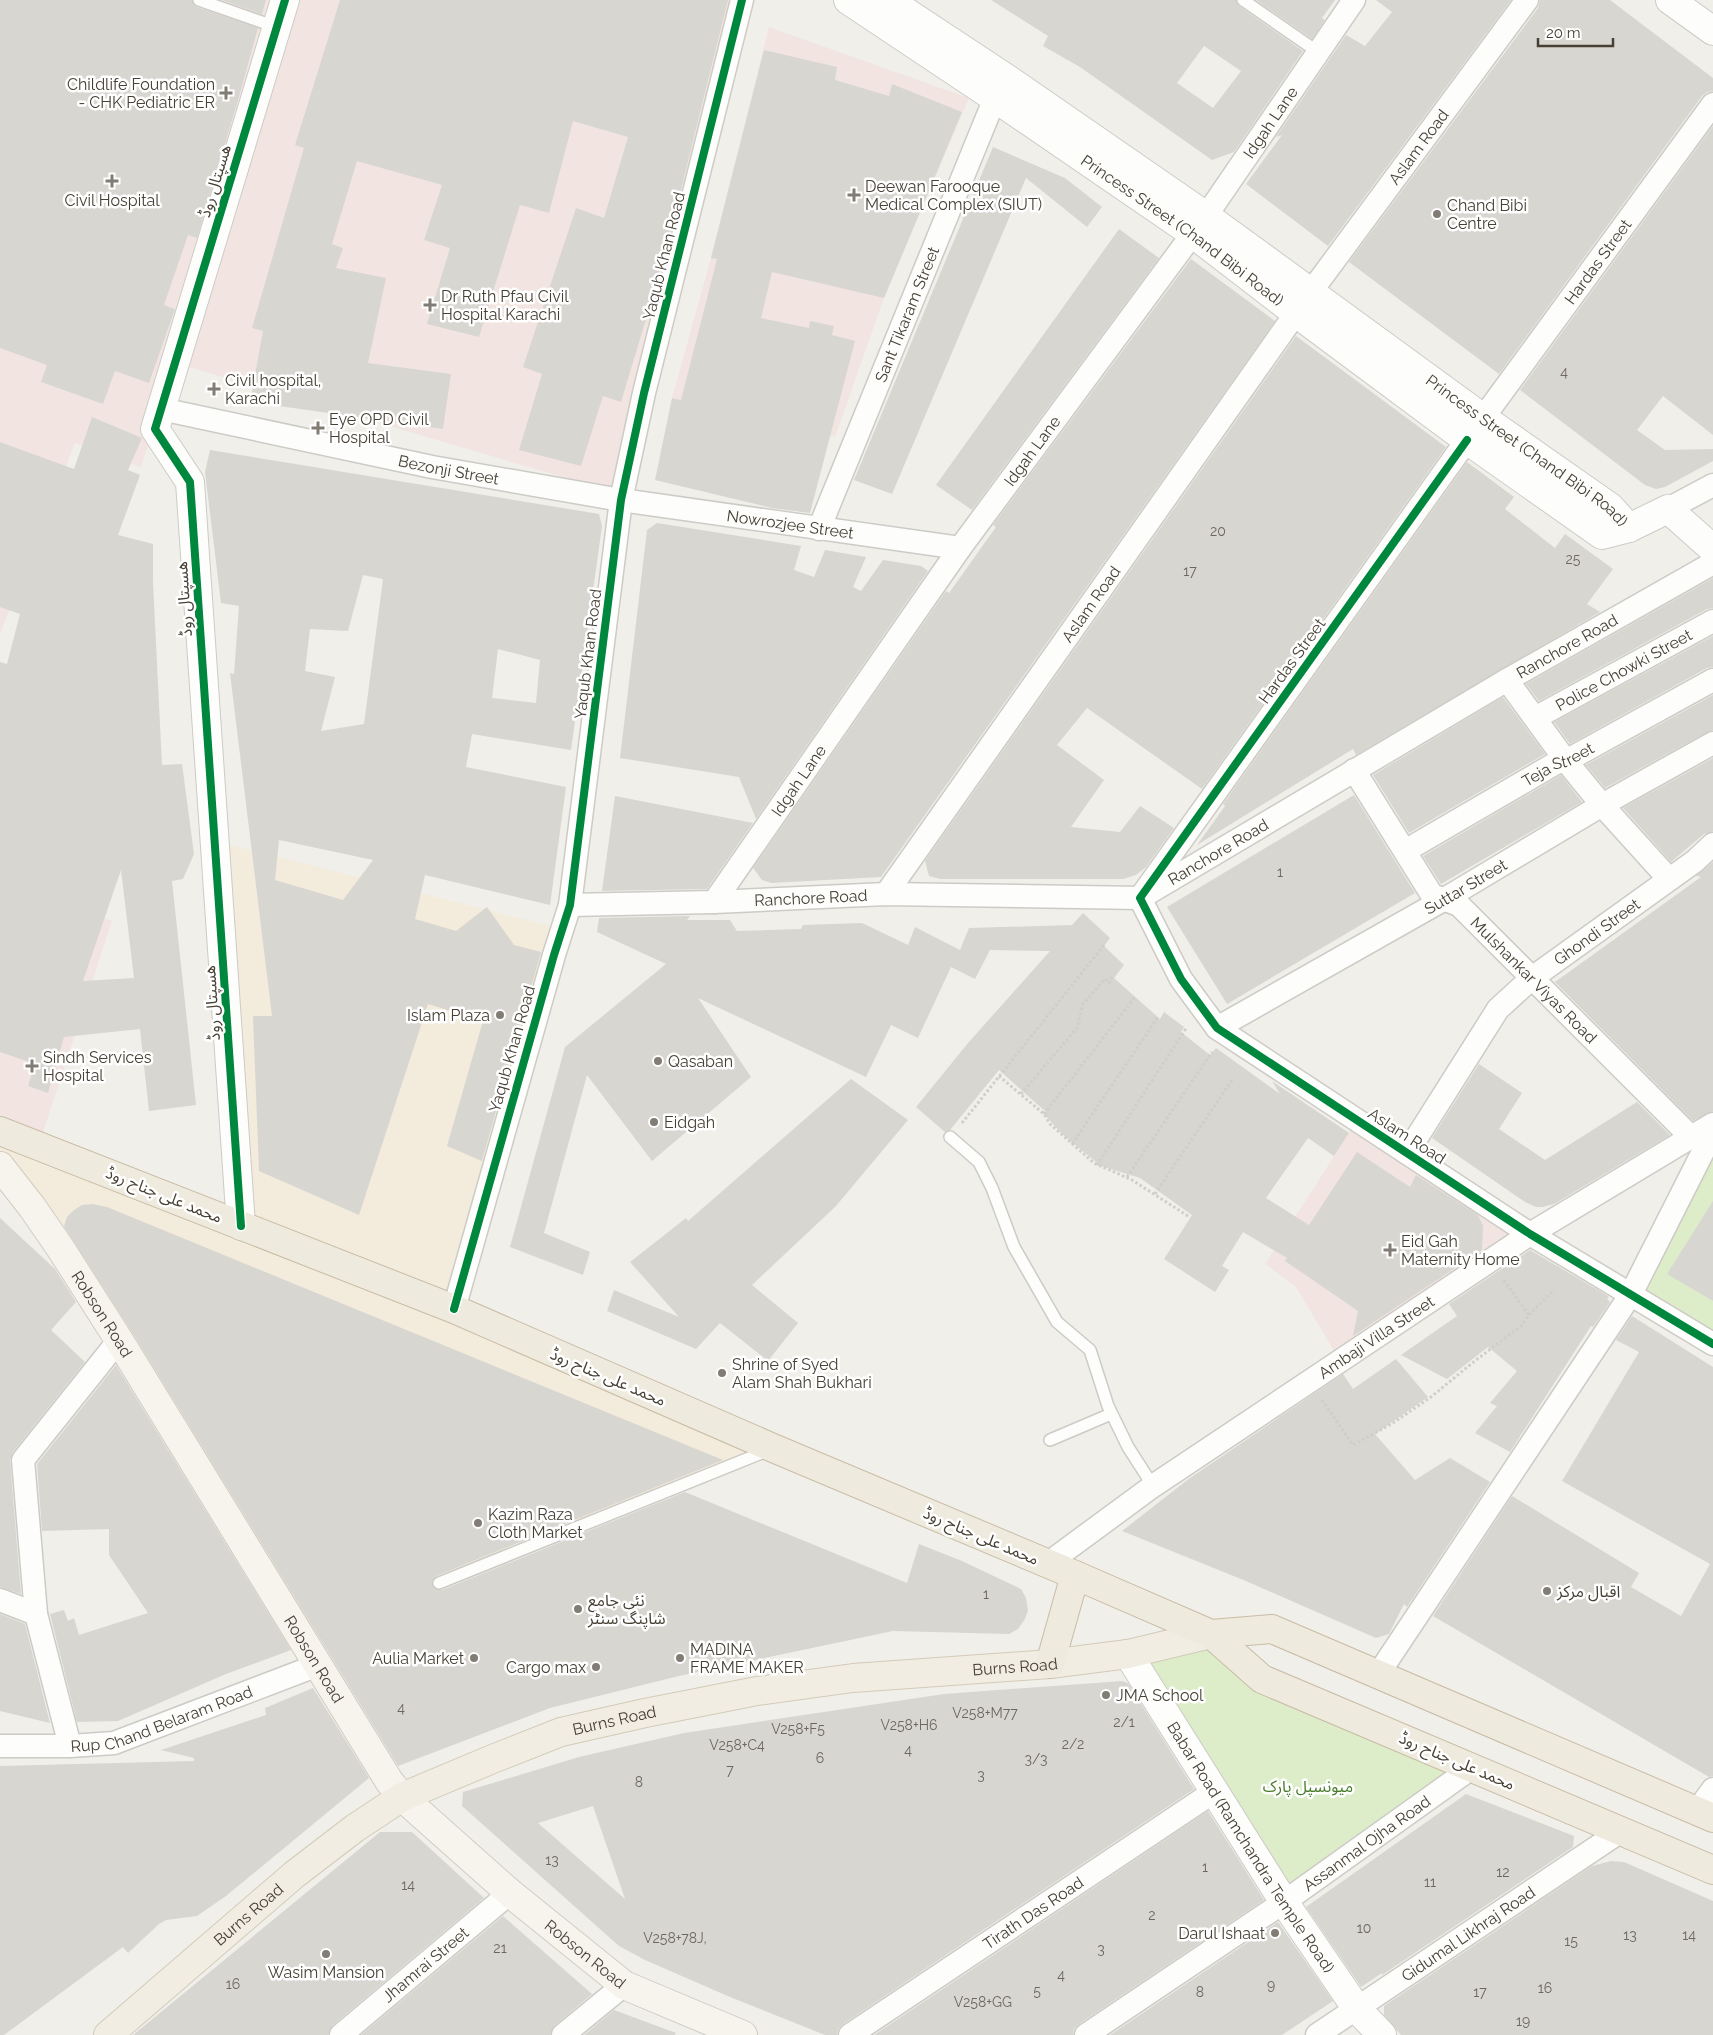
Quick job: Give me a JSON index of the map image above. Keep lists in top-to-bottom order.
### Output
{
  "streets": {
    "highway": ["محمد علی جناح روڈ"],
    "main road": ["Robson Road", "Burns Road"],
    "street": [
      "Idgah Lane",
      "Aslam Road",
      "ھسپتال روڈ",
      "Princess Street (Chand Bibi Road)",
      "Yaqub Khan Road",
      "Hardas Street",
      "Sant Tikaram Street",
      "Bezonji Street",
      "Nowrozjee Street",
      "Ranchore Road",
      "Police Chowki Street",
      "Teja Street",
      "Suttar Street",
      "Ghondi Street",
      "Mulshankar Viyas Road",
      "Ambaji Villa Street",
      "Rup Chand Belaram Road",
      "Assanmal Ojha Road",
      "Babar Road (Ramchandra Temple Road)",
      "Tirath Das Road",
      "Gidumal Likhraj Road",
      "Jhamrai Street"
    ]
  },
  "crossings": [
    ["Idgah Lane", "Princess Street (Chand Bibi Road)"],
    ["Idgah Lane", "Nowrozjee Street"],
    ["Idgah Lane", "Ranchore Road"],
    ["Aslam Road", "Princess Street (Chand Bibi Road)"],
    ["Aslam Road", "Hardas Street"],
    ["Aslam Road", "Ranchore Road"],
    ["Aslam Road", "Suttar Street"],
    ["Aslam Road", "Ghondi Street"],
    ["Aslam Road", "Ambaji Villa Street"],
    ["ھسپتال روڈ", "Bezonji Street"],
    ["ھسپتال روڈ", "محمد علی جناح روڈ"],
    ["Princess Street (Chand Bibi Road)", "Hardas Street"],
    ["Princess Street (Chand Bibi Road)", "Sant Tikaram Street"],
    ["Yaqub Khan Road", "Bezonji Street"],
    ["Yaqub Khan Road", "Nowrozjee Street"],
    ["Yaqub Khan Road", "Ranchore Road"],
    ["Yaqub Khan Road", "محمد علی جناح روڈ"],
    ["Hardas Street", "Ranchore Road"],
    ["Sant Tikaram Street", "Nowrozjee Street"],
    ["Bezonji Street", "Nowrozjee Street"],
    ["Ranchore Road", "Mulshankar Viyas Road"],
    ["Teja Street", "Mulshankar Viyas Road"],
    ["Suttar Street", "Mulshankar Viyas Road"],
    ["Ghondi Street", "Mulshankar Viyas Road"],
    ["Mulshankar Viyas Road", "Ambaji Villa Street"],
    ["محمد علی جناح روڈ", "Ambaji Villa Street"],
    ["محمد علی جناح روڈ", "Burns Road"],
    ["محمد علی جناح روڈ", "Assanmal Ojha Road"],
    ["محمد علی جناح روڈ", "Gidumal Likhraj Road"],
    ["Robson Road", "Burns Road"],
    ["Robson Road", "Rup Chand Belaram Road"],
    ["Robson Road", "Jhamrai Street"],
    ["Burns Road", "Babar Road (Ramchandra Temple Road)"],
    ["Assanmal Ojha Road", "Babar Road (Ramchandra Temple Road)"],
    ["Babar Road (Ramchandra Temple Road)", "Tirath Das Road"],
    ["Babar Road (Ramchandra Temple Road)", "Gidumal Likhraj Road"]
  ],
  "parks": ["میونسپل پارک"],
  "places": {
    "health": [
      "Childlife Foundation - CHK Pediatric ER",
      "Civil Hospital",
      "Deewan Farooque Medical Complex (SIUT)",
      "Dr Ruth Pfau Civil Hospital Karachi",
      "Civil hospital, Karachi",
      "Eye OPD Civil Hospital",
      "Sindh Services Hospital",
      "Eid Gah Maternity Home"
    ],
    "other": [
      "Chand Bibi Centre",
      "Islam Plaza",
      "Qasaban",
      "Eidgah",
      "Shrine of Syed Alam Shah Bukhari",
      "Kazim Raza Cloth Market",
      "اقبال مرکز",
      "نئی جامع شاپنگ سنٹر",
      "Aulia Market",
      "MADINA FRAME MAKER",
      "Cargo max",
      "JMA School",
      "Darul Ishaat",
      "Wasim Mansion"
    ]
  },
  "house_numbers": [
    "4",
    "20",
    "25",
    "17",
    "1",
    "1",
    "4",
    "V258+M77",
    "2/1",
    "V258+H6",
    "V258+F5",
    "2/2",
    "V258+C4",
    "4",
    "6",
    "3/3",
    "7",
    "3",
    "8",
    "13",
    "1",
    "12",
    "11",
    "14",
    "2",
    "10",
    "13",
    "14",
    "V258+78J,",
    "15",
    "21",
    "3",
    "4",
    "16",
    "9",
    "16",
    "5",
    "8",
    "17",
    "V258+GG",
    "19"
  ],
  "scale_bar": "20 m"
}
